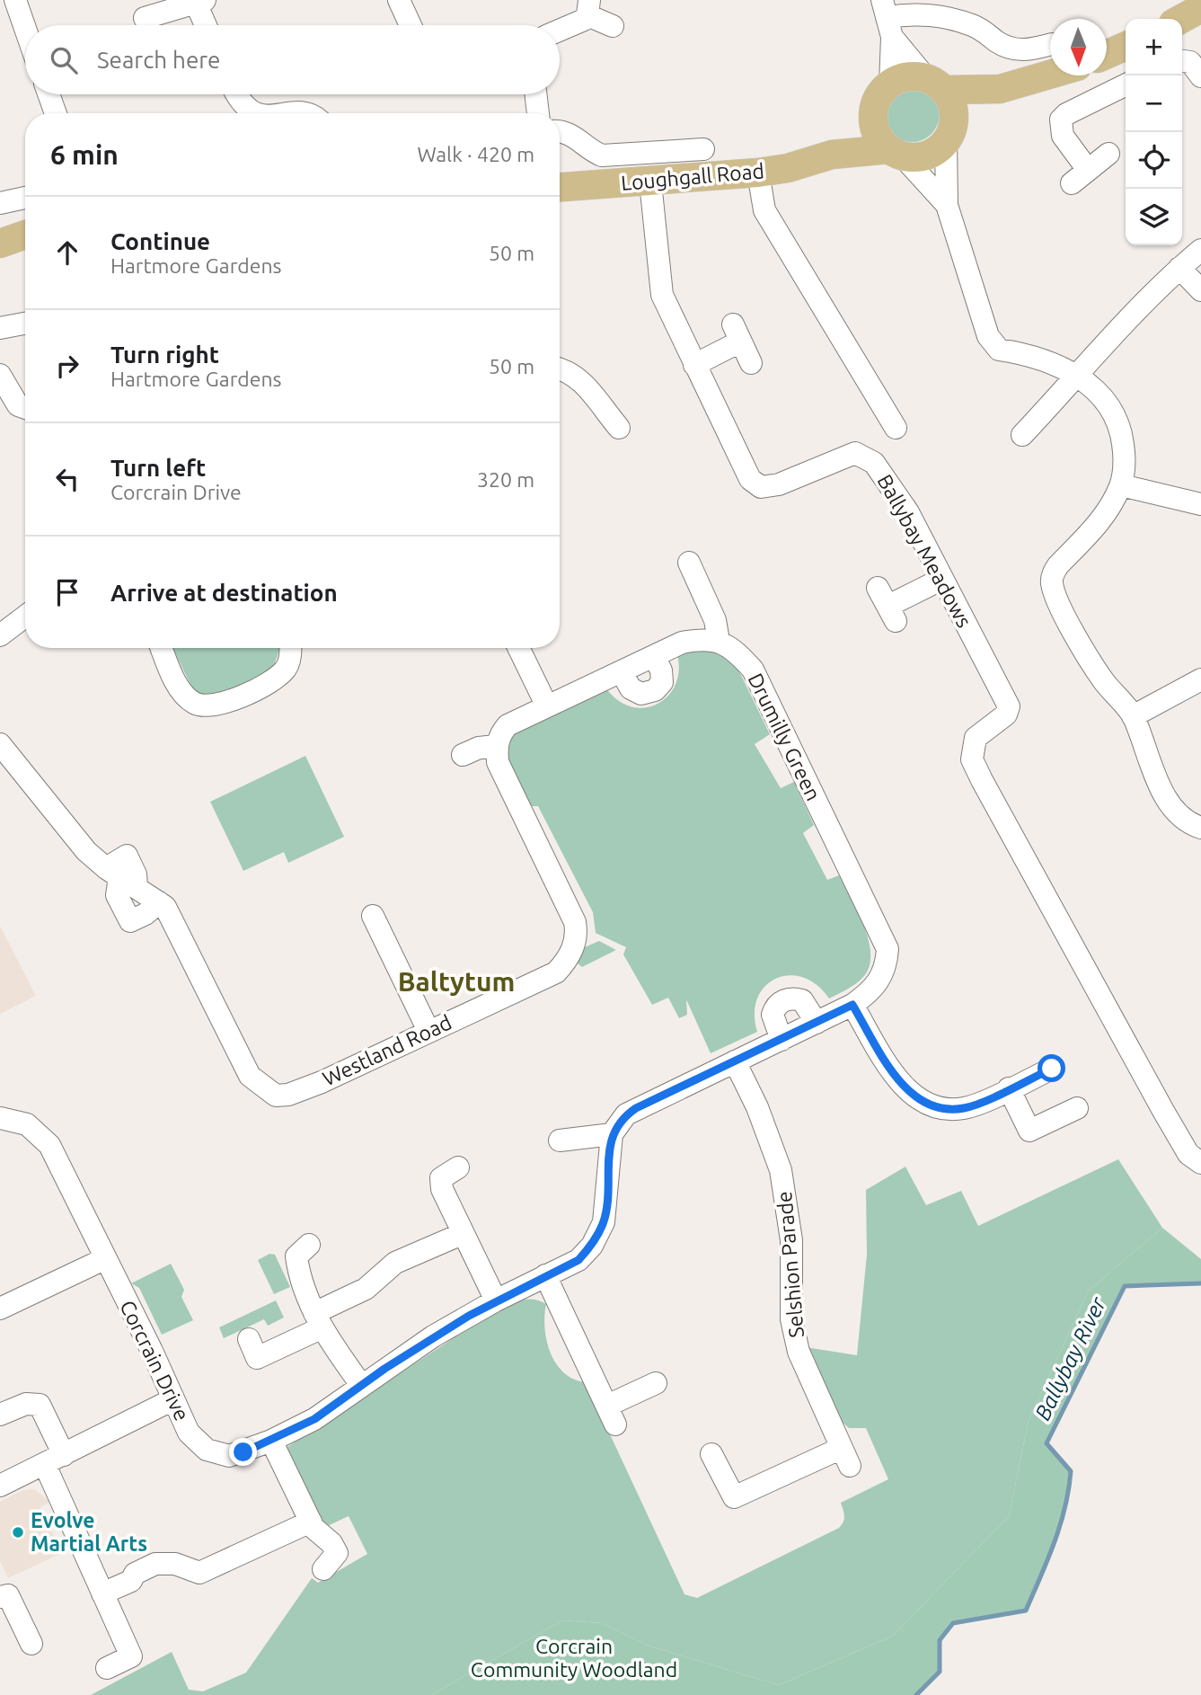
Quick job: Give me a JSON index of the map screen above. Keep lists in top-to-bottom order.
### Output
{
  "streets": {
    "main road": ["Loughgall Road"],
    "street": [
      "Ballybay Meadows",
      "Drumilly Green",
      "Westland Road",
      "Selshion Parade",
      "Corcrain Drive"
    ]
  },
  "crossings": [
    ["Loughgall Road", "Ballybay Meadows"]
  ],
  "districts": ["Baltytum"],
  "water": ["Ballybay River"],
  "parks": ["Corcrain Community Woodland"],
  "places": ["Evolve Martial Arts"],
  "north": "bottom",
  "page": {
    "map_buttons": ["+", "−"],
    "search": "Search here",
    "heading": ["6 min", "Walk · 420 m"],
    "list": [
      ["Continue", "Hartmore Gardens", "50 m"],
      ["Turn right", "Hartmore Gardens", "50 m"],
      ["Turn left", "Corcrain Drive", "320 m"],
      "Arrive at destination"
    ]
  }
}
